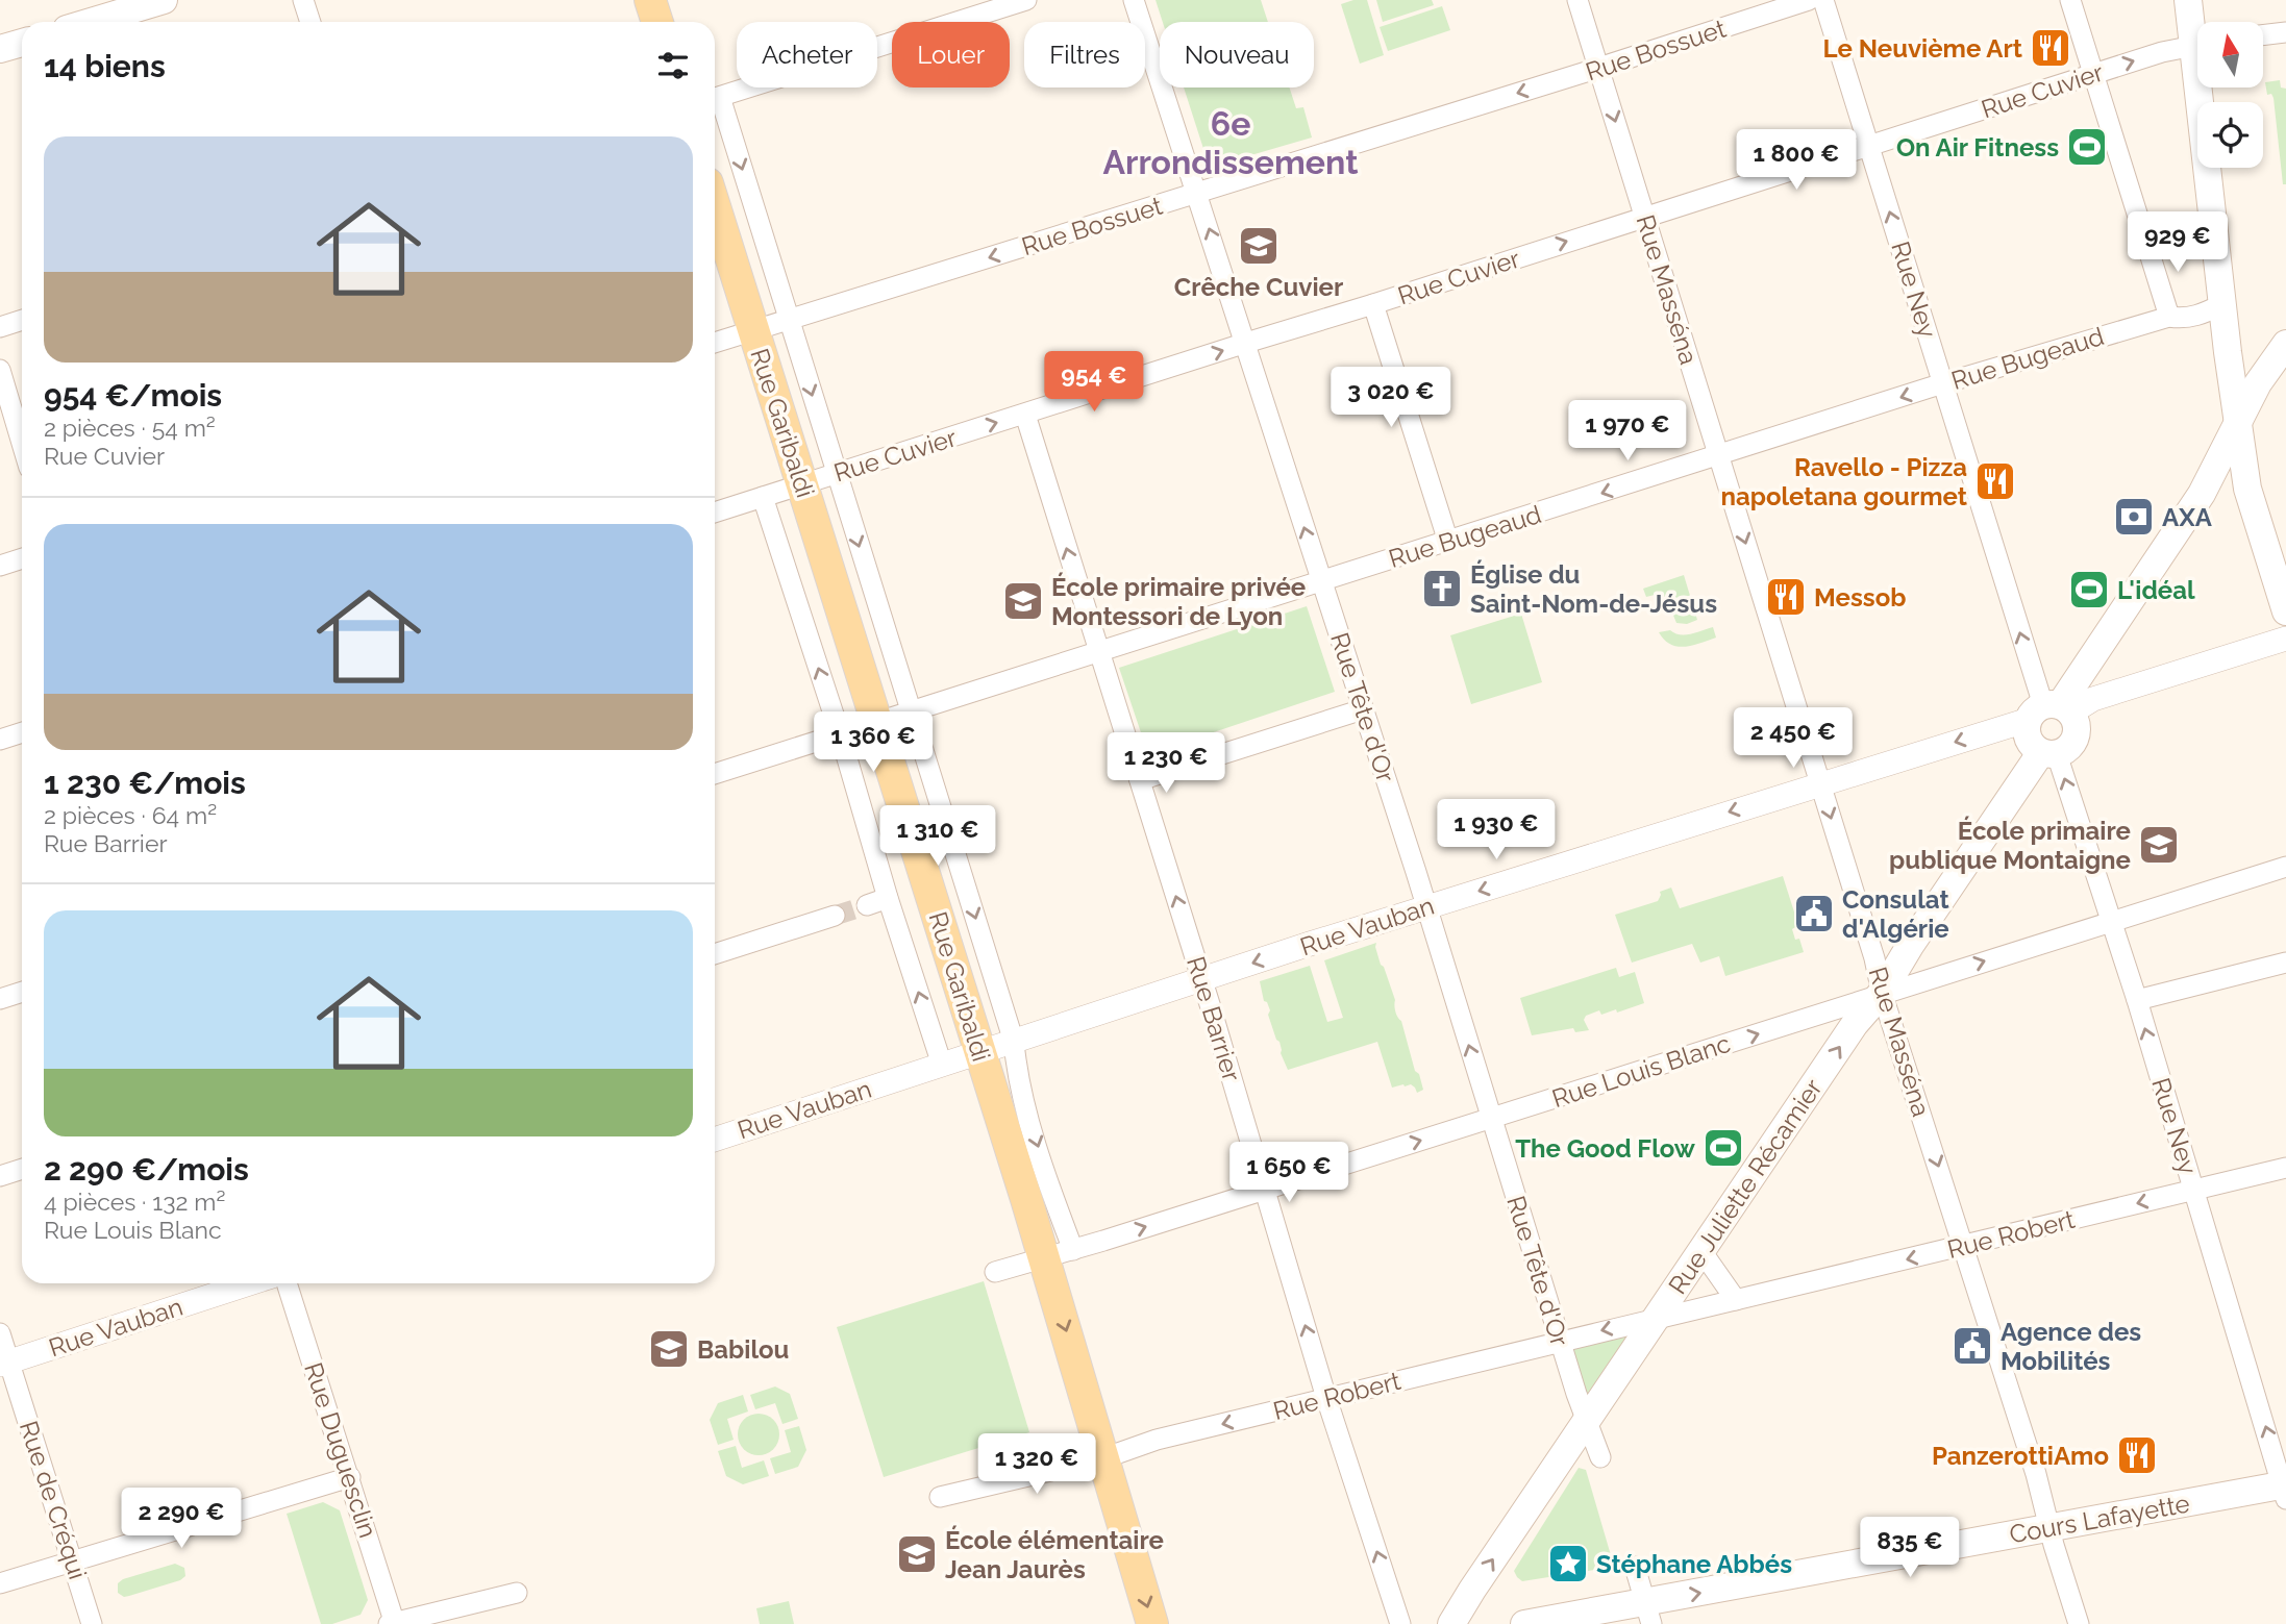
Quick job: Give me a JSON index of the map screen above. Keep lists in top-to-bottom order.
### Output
{
  "streets": {
    "main road": ["Rue Garibaldi", "Rue Juliette Récamier", "Cours Lafayette"],
    "street": [
      "Rue Bossuet",
      "Rue Cuvier",
      "Rue Masséna",
      "Rue Ney",
      "Rue Bugeaud",
      "Rue Tête d'Or",
      "Rue Vauban",
      "Rue Barrier",
      "Rue Louis Blanc",
      "Rue Robert",
      "Rue Duguesclin",
      "Rue de Créqui"
    ]
  },
  "crossings": [
    ["Rue Bossuet", "Rue Masséna"],
    ["Rue Bossuet", "Rue Garibaldi"],
    ["Rue Bossuet", "Rue Tête d'Or"],
    ["Rue Cuvier", "Rue Masséna"],
    ["Rue Cuvier", "Rue Ney"],
    ["Rue Cuvier", "Rue Garibaldi"],
    ["Rue Cuvier", "Rue Tête d'Or"],
    ["Rue Cuvier", "Rue Barrier"],
    ["Rue Masséna", "Rue Bugeaud"],
    ["Rue Masséna", "Rue Vauban"],
    ["Rue Masséna", "Rue Louis Blanc"],
    ["Rue Masséna", "Rue Juliette Récamier"],
    ["Rue Masséna", "Rue Robert"],
    ["Rue Masséna", "Cours Lafayette"],
    ["Rue Ney", "Rue Bugeaud"],
    ["Rue Ney", "Rue Vauban"],
    ["Rue Ney", "Rue Louis Blanc"],
    ["Rue Ney", "Rue Juliette Récamier"],
    ["Rue Ney", "Rue Robert"],
    ["Rue Ney", "Cours Lafayette"],
    ["Rue Bugeaud", "Rue Garibaldi"],
    ["Rue Bugeaud", "Rue Tête d'Or"],
    ["Rue Bugeaud", "Rue Barrier"],
    ["Rue Garibaldi", "Rue Vauban"],
    ["Rue Garibaldi", "Rue Louis Blanc"],
    ["Rue Garibaldi", "Rue Robert"],
    ["Rue Tête d'Or", "Rue Vauban"],
    ["Rue Tête d'Or", "Rue Louis Blanc"],
    ["Rue Tête d'Or", "Rue Juliette Récamier"],
    ["Rue Tête d'Or", "Rue Robert"],
    ["Rue Vauban", "Rue Barrier"],
    ["Rue Vauban", "Rue Juliette Récamier"],
    ["Rue Vauban", "Rue de Créqui"],
    ["Rue Barrier", "Rue Louis Blanc"],
    ["Rue Barrier", "Rue Robert"],
    ["Rue Louis Blanc", "Rue Juliette Récamier"],
    ["Rue Juliette Récamier", "Rue Robert"]
  ],
  "one_way": [
    "Rue Bossuet",
    "Rue Cuvier",
    "Rue Masséna",
    "Rue Ney",
    "Rue Vauban",
    "Rue Barrier",
    "Rue Louis Blanc",
    "Rue Juliette Récamier",
    "Rue Robert",
    "Cours Lafayette"
  ],
  "districts": ["6e Arrondissement"],
  "places": {
    "restaurant": [
      "Le Neuvième Art",
      "Ravello - Pizza napoletana gourmet",
      "Messob",
      "PanzerottiAmo"
    ],
    "sports": ["On Air Fitness", "L'idéal", "The Good Flow"],
    "school or university": [
      "Crêche Cuvier",
      "École primaire privée Montessori de Lyon",
      "École primaire publique Montaigne",
      "Babilou",
      "École élémentaire Jean Jaurès"
    ],
    "bank": ["AXA"],
    "church": ["Église du Saint-Nom-de-Jésus"],
    "public building": ["Consulat d'Algérie", "Agence des Mobilités"],
    "place": ["Stéphane Abbés"]
  },
  "north": "top",
  "page": {
    "chip": [
      "Acheter",
      "Louer",
      "Filtres",
      "Nouveau"
    ],
    "heading": "14 biens",
    "list": [
      {
        "name": "954 €/mois",
        "note": "2 pièces · 54 m² · Rue Cuvier"
      },
      {
        "name": "1 230 €/mois",
        "note": "2 pièces · 64 m² · Rue Barrier"
      },
      {
        "name": "2 290 €/mois",
        "note": "4 pièces · 132 m² · Rue Louis Blanc"
      }
    ],
    "price": [
      "1 800 €",
      "929 €",
      "954 €",
      "3 020 €",
      "1 970 €",
      "2 450 €",
      "1 360 €",
      "1 230 €",
      "1 930 €",
      "1 310 €",
      "1 650 €",
      "1 320 €",
      "2 290 €",
      "835 €"
    ]
  }
}
